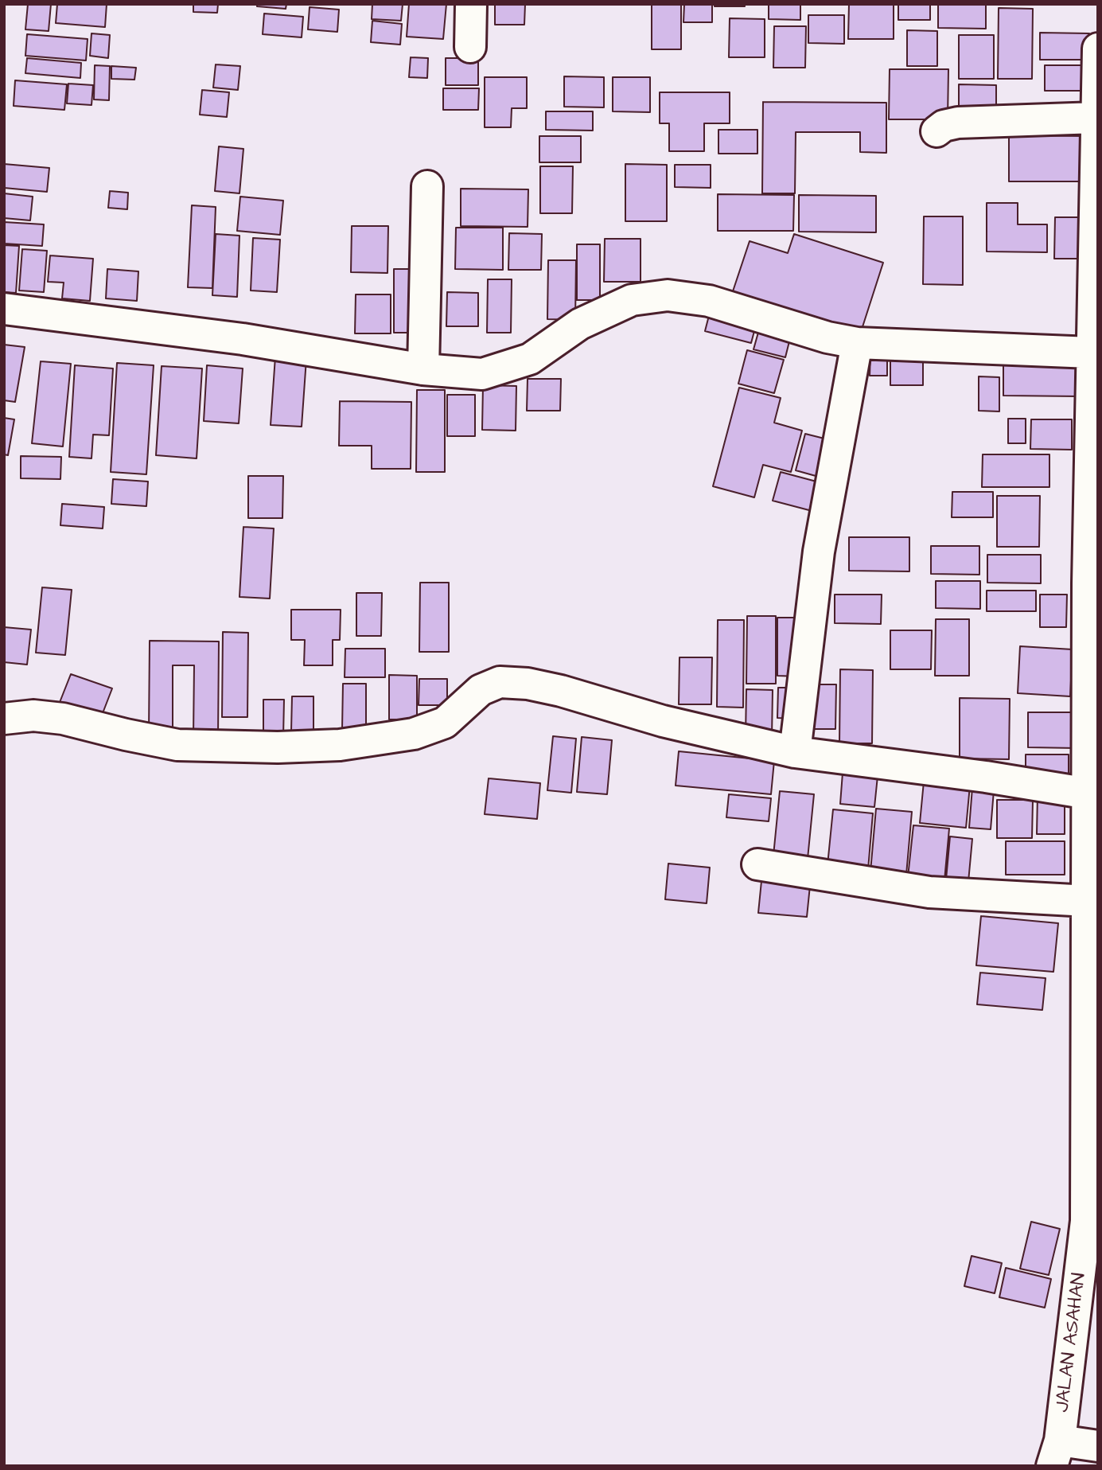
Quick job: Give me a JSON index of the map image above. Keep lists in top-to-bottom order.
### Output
{
  "streets": {
    "street": ["JALAN ASAHAN"]
  }
}
